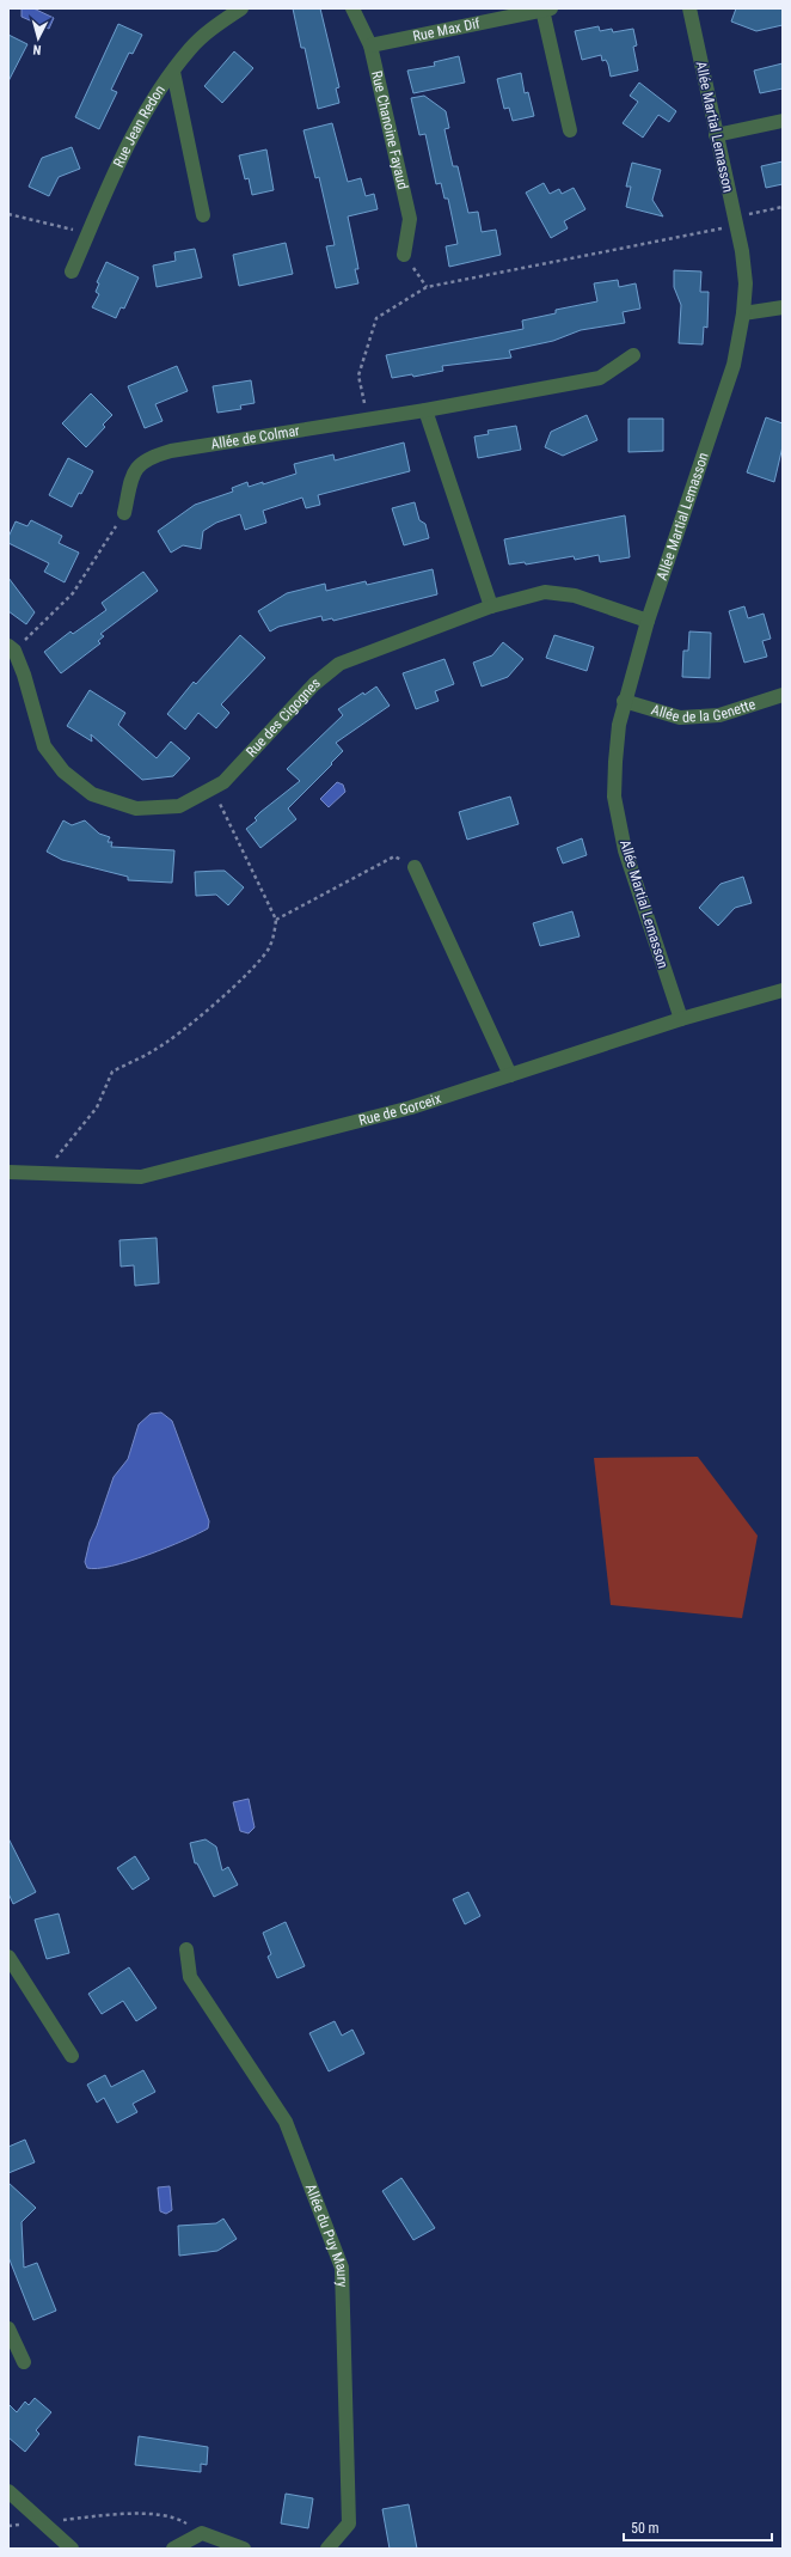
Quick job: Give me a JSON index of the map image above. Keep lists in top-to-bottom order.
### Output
{
  "streets": {
    "street": [
      "Rue Max Dif",
      "Allée Martial Lemasson",
      "Rue Jean Redon",
      "Rue Chanoine Fayaud",
      "Allée de Colmar",
      "Allée de la Genette",
      "Rue des Cigognes",
      "Rue de Gorceix",
      "Allée du Puy Maury"
    ]
  },
  "crossings": [
    ["Rue Max Dif", "Rue Chanoine Fayaud"],
    ["Allée Martial Lemasson", "Allée de la Genette"],
    ["Allée Martial Lemasson", "Rue des Cigognes"],
    ["Allée Martial Lemasson", "Rue de Gorceix"]
  ],
  "scale_bar": "50 m",
  "north": "bottom"
}
